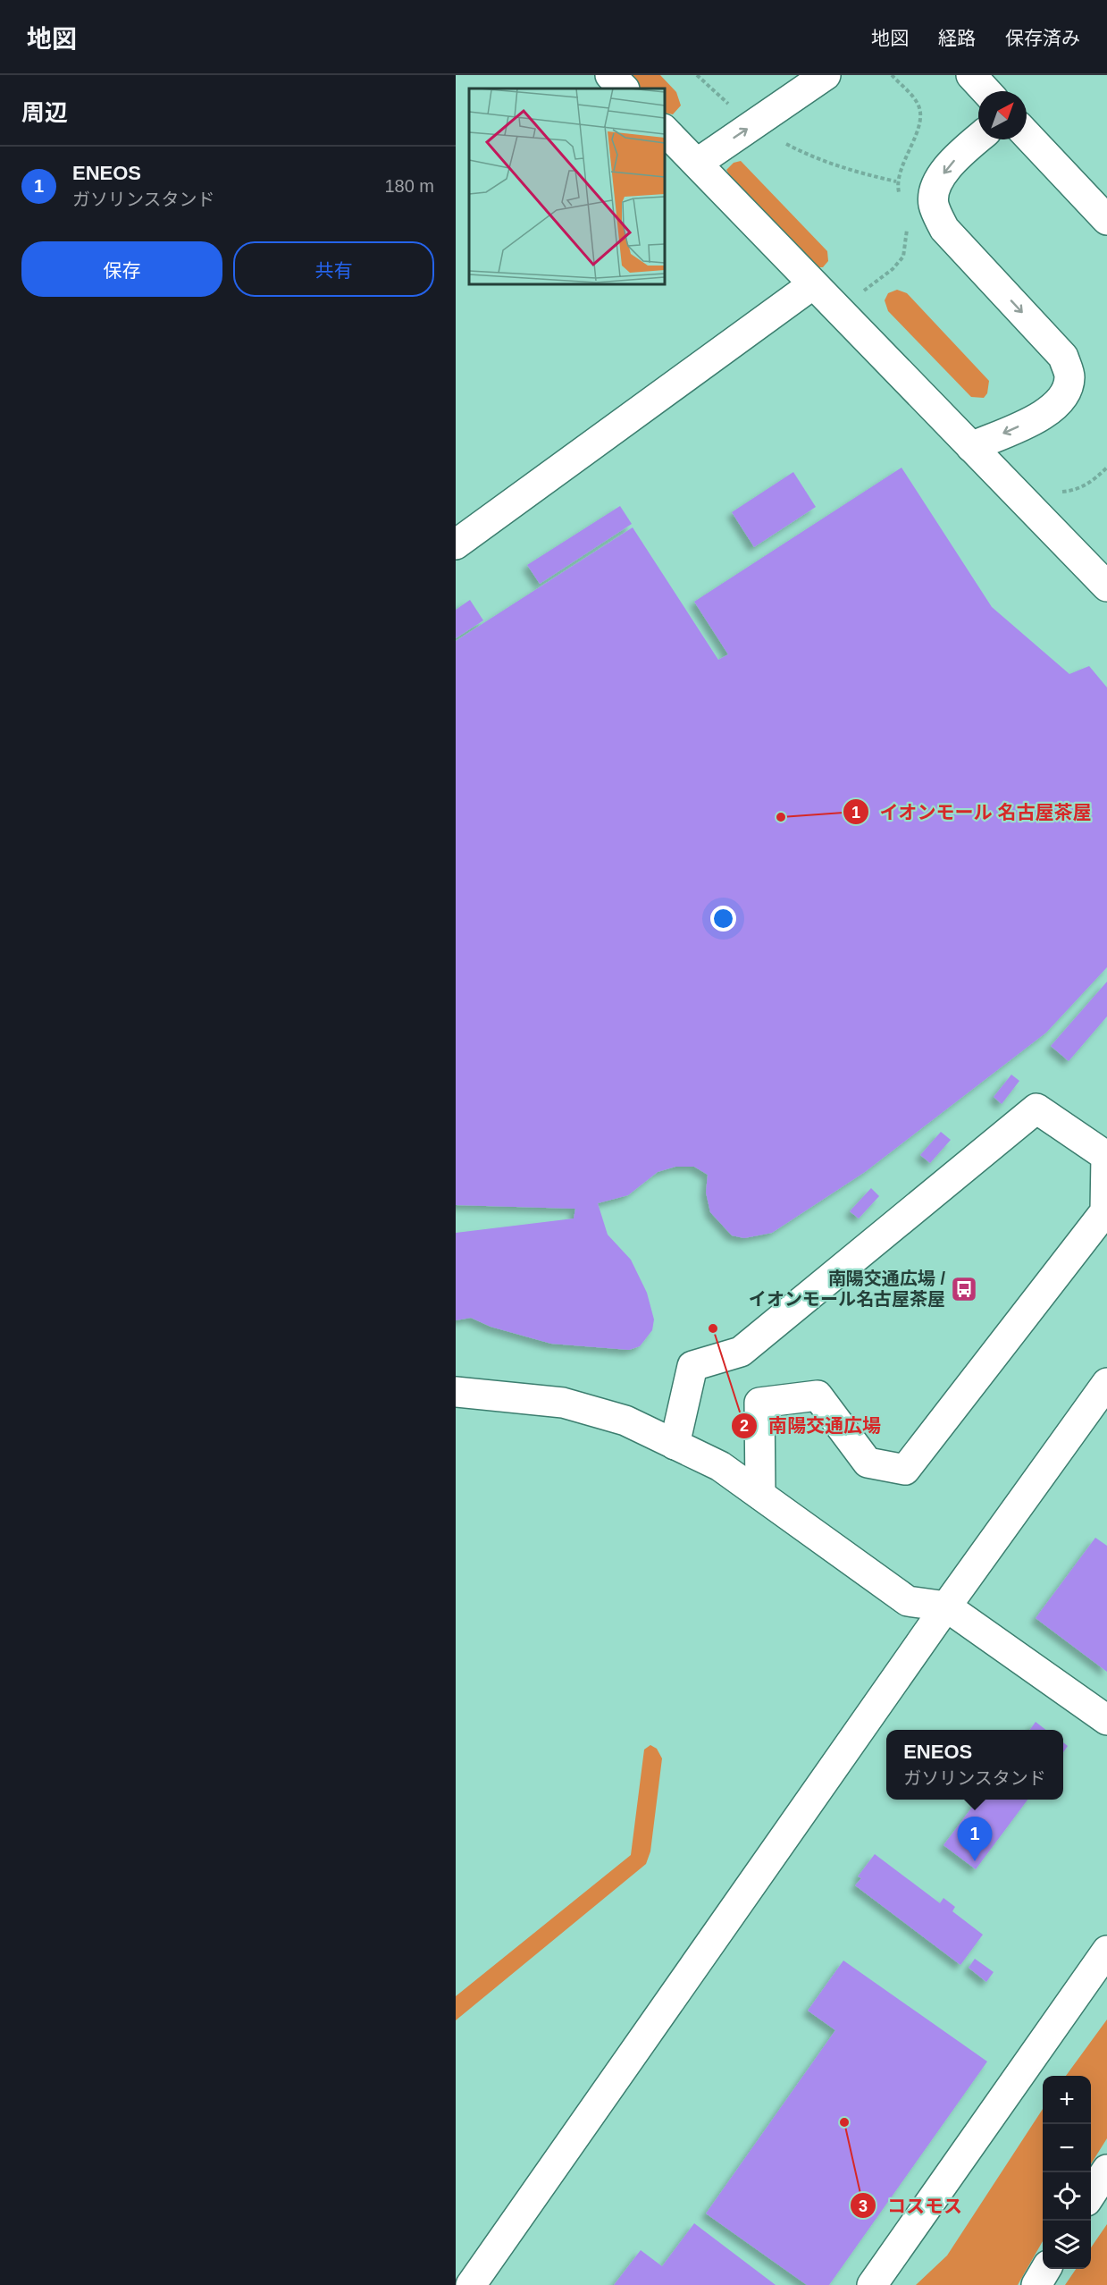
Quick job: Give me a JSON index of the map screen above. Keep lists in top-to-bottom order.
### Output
{
  "places": {
    "other": ["イオンモール 名古屋茶屋", "南陽交通広場", "コスモス"],
    "bus stop": ["南陽交通広場 / イオンモール名古屋茶屋"]
  },
  "north": "top right",
  "page": {
    "header": "地図",
    "nav": ["地図", "経路", "保存済み"],
    "heading": "周辺",
    "list": [
      {
        "mark": "1",
        "name": "ENEOS",
        "note": "ガソリンスタンド",
        "value": "180 m"
      }
    ],
    "buttons": ["保存", "共有"],
    "popup": ["ENEOS", "ガソリンスタンド"],
    "pins": "1",
    "map_buttons": ["+", "−"]
  }
}
